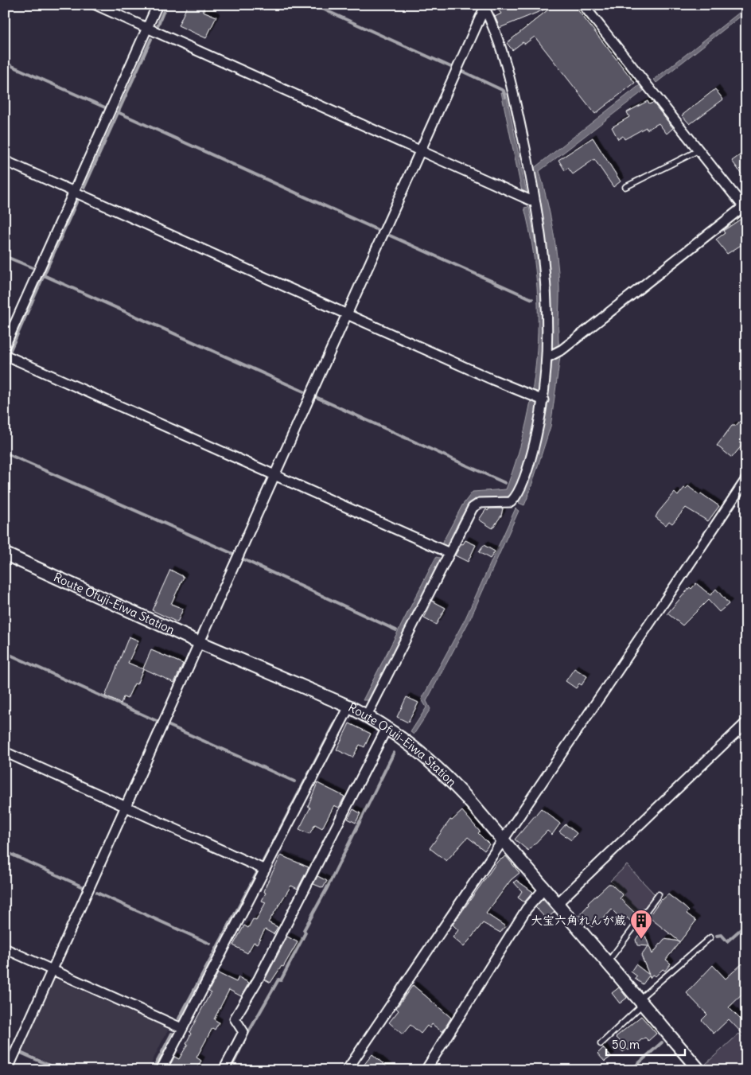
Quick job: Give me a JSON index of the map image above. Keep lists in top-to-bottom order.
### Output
{
  "streets": {
    "main road": ["Route Ofuji-Eiwa Station"]
  },
  "places": {
    "building": ["大宝六角れんが蔵"]
  },
  "scale_bar": "50 m"
}
